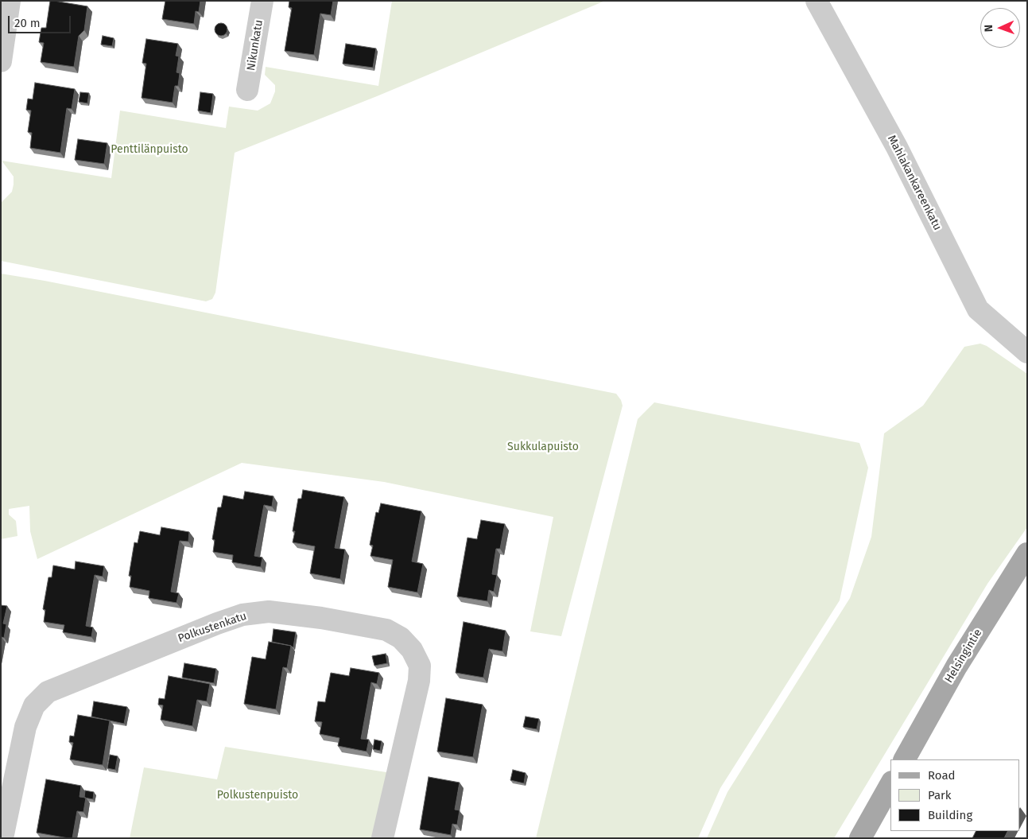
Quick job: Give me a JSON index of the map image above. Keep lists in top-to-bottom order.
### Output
{
  "streets": {
    "main road": ["Helsingintie"],
    "street": ["Nikunkatu", "Mahlakankareenkatu", "Polkustenkatu"]
  },
  "parks": ["Penttilänpuisto", "Sukkulapuisto", "Polkustenpuisto"],
  "legend": ["Road", "Park", "Building"],
  "scale_bar": "20 m",
  "north": "left"
}
